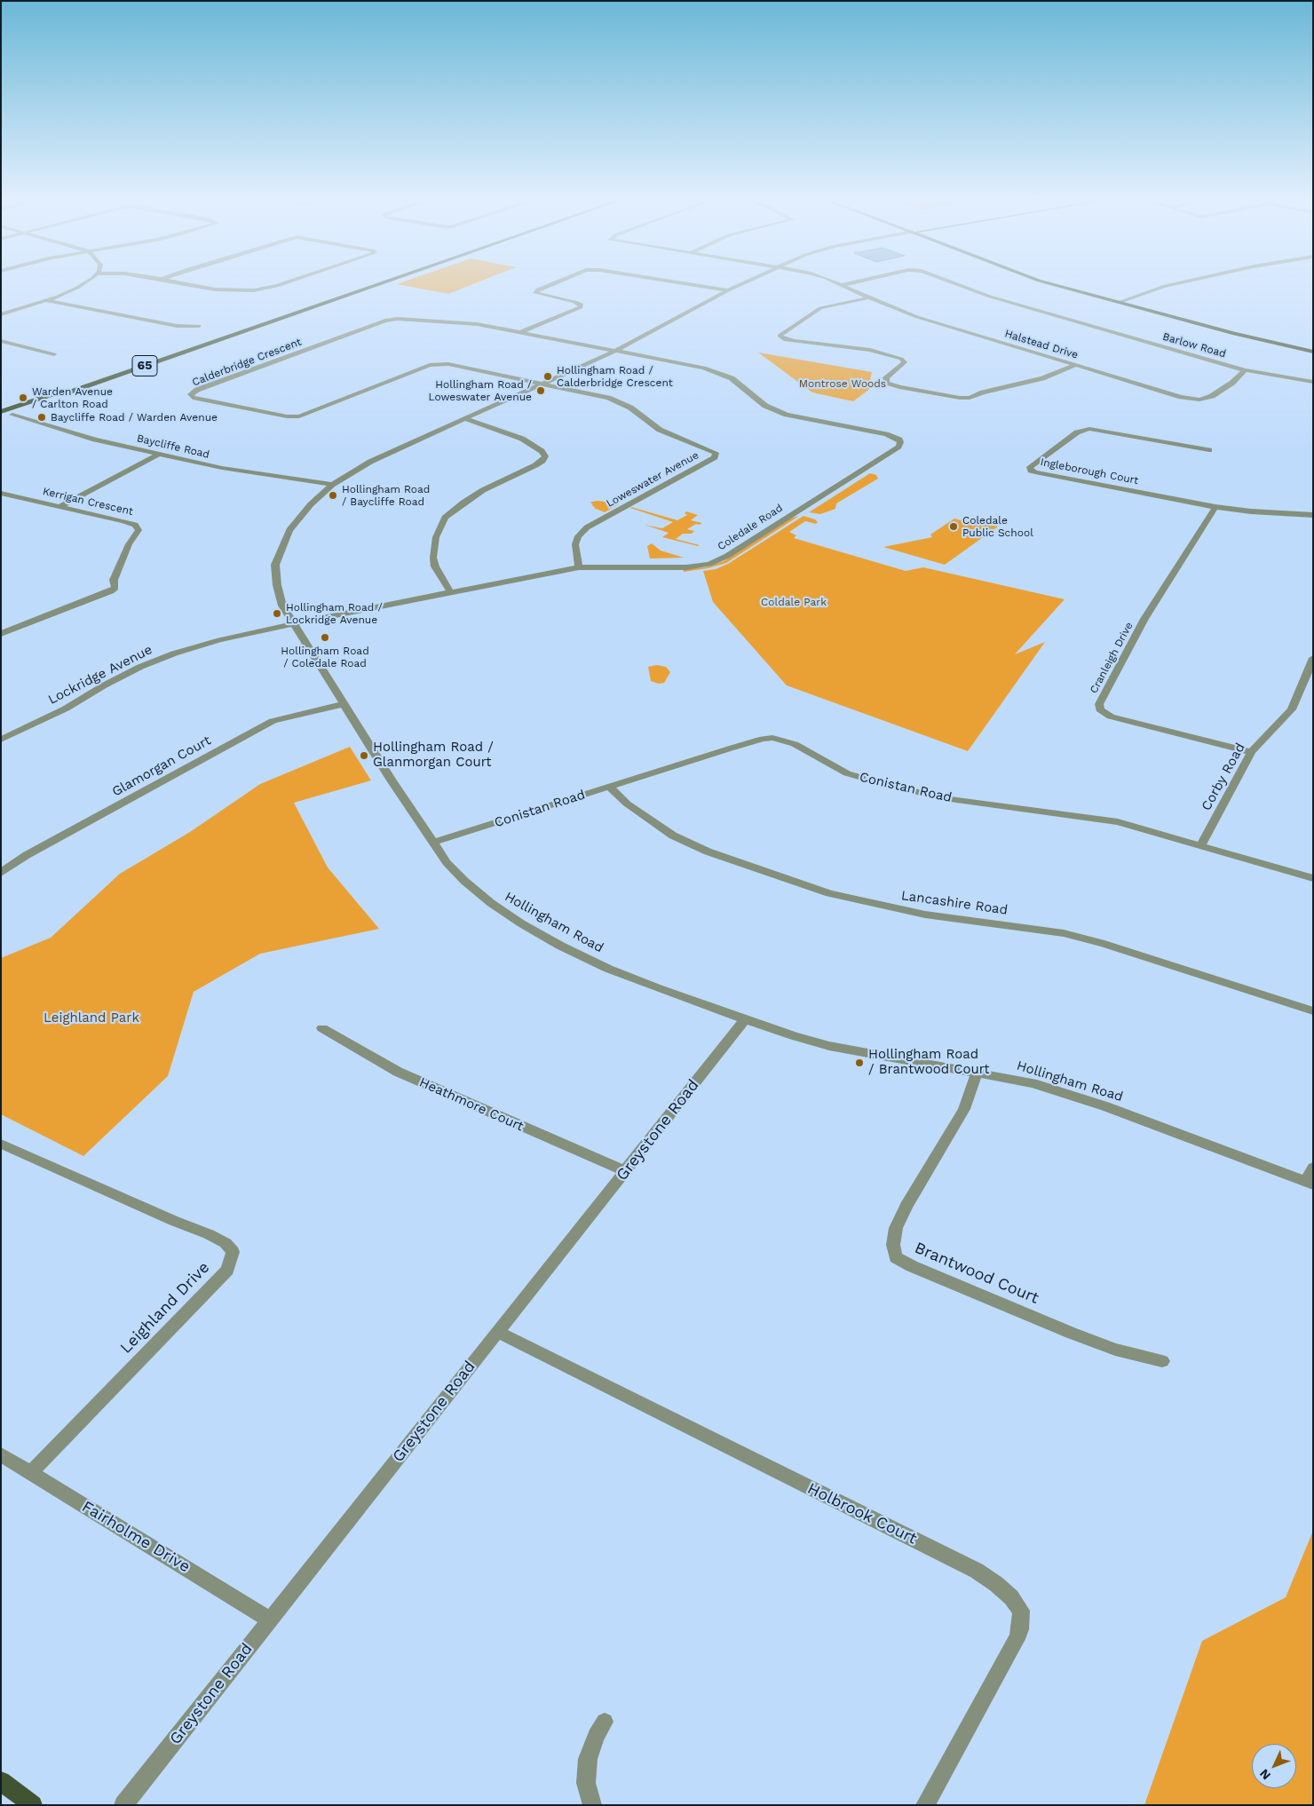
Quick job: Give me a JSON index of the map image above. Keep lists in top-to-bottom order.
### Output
{
  "streets": {
    "main road": ["65"],
    "street": [
      "Halstead Drive",
      "Barlow Road",
      "Calderbridge Crescent",
      "Baycliffe Road",
      "Ingleborough Court",
      "Loweswater Avenue",
      "Kerrigan Crescent",
      "Coledale Road",
      "Cranleigh Drive",
      "Lockridge Avenue",
      "Glamorgan Court",
      "Corby Road",
      "Conistan Road",
      "Lancashire Road",
      "Hollingham Road",
      "Heathmore Court",
      "Greystone Road",
      "Brantwood Court",
      "Leighland Drive",
      "Holbrook Court",
      "Fairholme Drive"
    ]
  },
  "crossings": [
    ["Halstead Drive", "Barlow Road"],
    ["Calderbridge Crescent", "Loweswater Avenue"],
    ["Calderbridge Crescent", "Coledale Road"],
    ["Calderbridge Crescent", "Hollingham Road"],
    ["65", "Baycliffe Road"],
    ["Baycliffe Road", "Hollingham Road"],
    ["Ingleborough Court", "Cranleigh Drive"],
    ["Loweswater Avenue", "Coledale Road"],
    ["Loweswater Avenue", "Hollingham Road"],
    ["Coledale Road", "Lockridge Avenue"],
    ["Coledale Road", "Hollingham Road"],
    ["Cranleigh Drive", "Corby Road"],
    ["Lockridge Avenue", "Hollingham Road"],
    ["Glamorgan Court", "Hollingham Road"],
    ["Corby Road", "Conistan Road"],
    ["Conistan Road", "Lancashire Road"],
    ["Conistan Road", "Hollingham Road"],
    ["Hollingham Road", "Greystone Road"],
    ["Hollingham Road", "Brantwood Court"],
    ["Heathmore Court", "Greystone Road"],
    ["Greystone Road", "Holbrook Court"],
    ["Greystone Road", "Fairholme Drive"],
    ["Leighland Drive", "Fairholme Drive"]
  ],
  "parks": ["Montrose Woods", "Coldale Park", "Leighland Park"],
  "places": [
    "Hollingham Road / Calderbridge Crescent",
    "Hollingham Road / Loweswater Avenue",
    "Warden Avenue / Carlton Road",
    "Baycliffe Road / Warden Avenue",
    "Hollingham Road / Baycliffe Road",
    "Coledale Public School",
    "Hollingham Road / Lockridge Avenue",
    "Hollingham Road / Coledale Road",
    "Hollingham Road / Glanmorgan Court",
    "Hollingham Road / Brantwood Court"
  ],
  "north": "bottom left"
}
